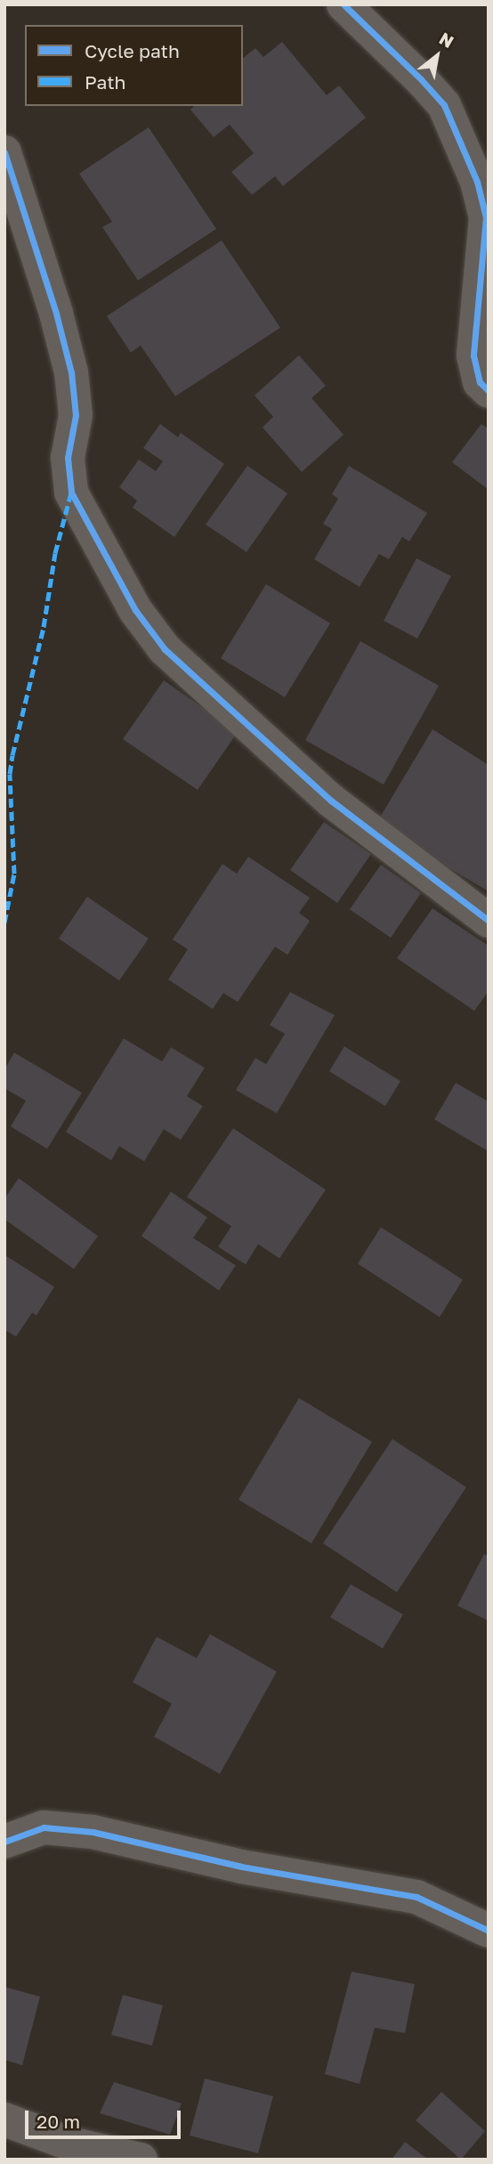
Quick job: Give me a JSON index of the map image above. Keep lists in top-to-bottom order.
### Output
{
  "legend": ["Cycle path", "Path"],
  "scale_bar": "20 m",
  "north": "top right"
}
